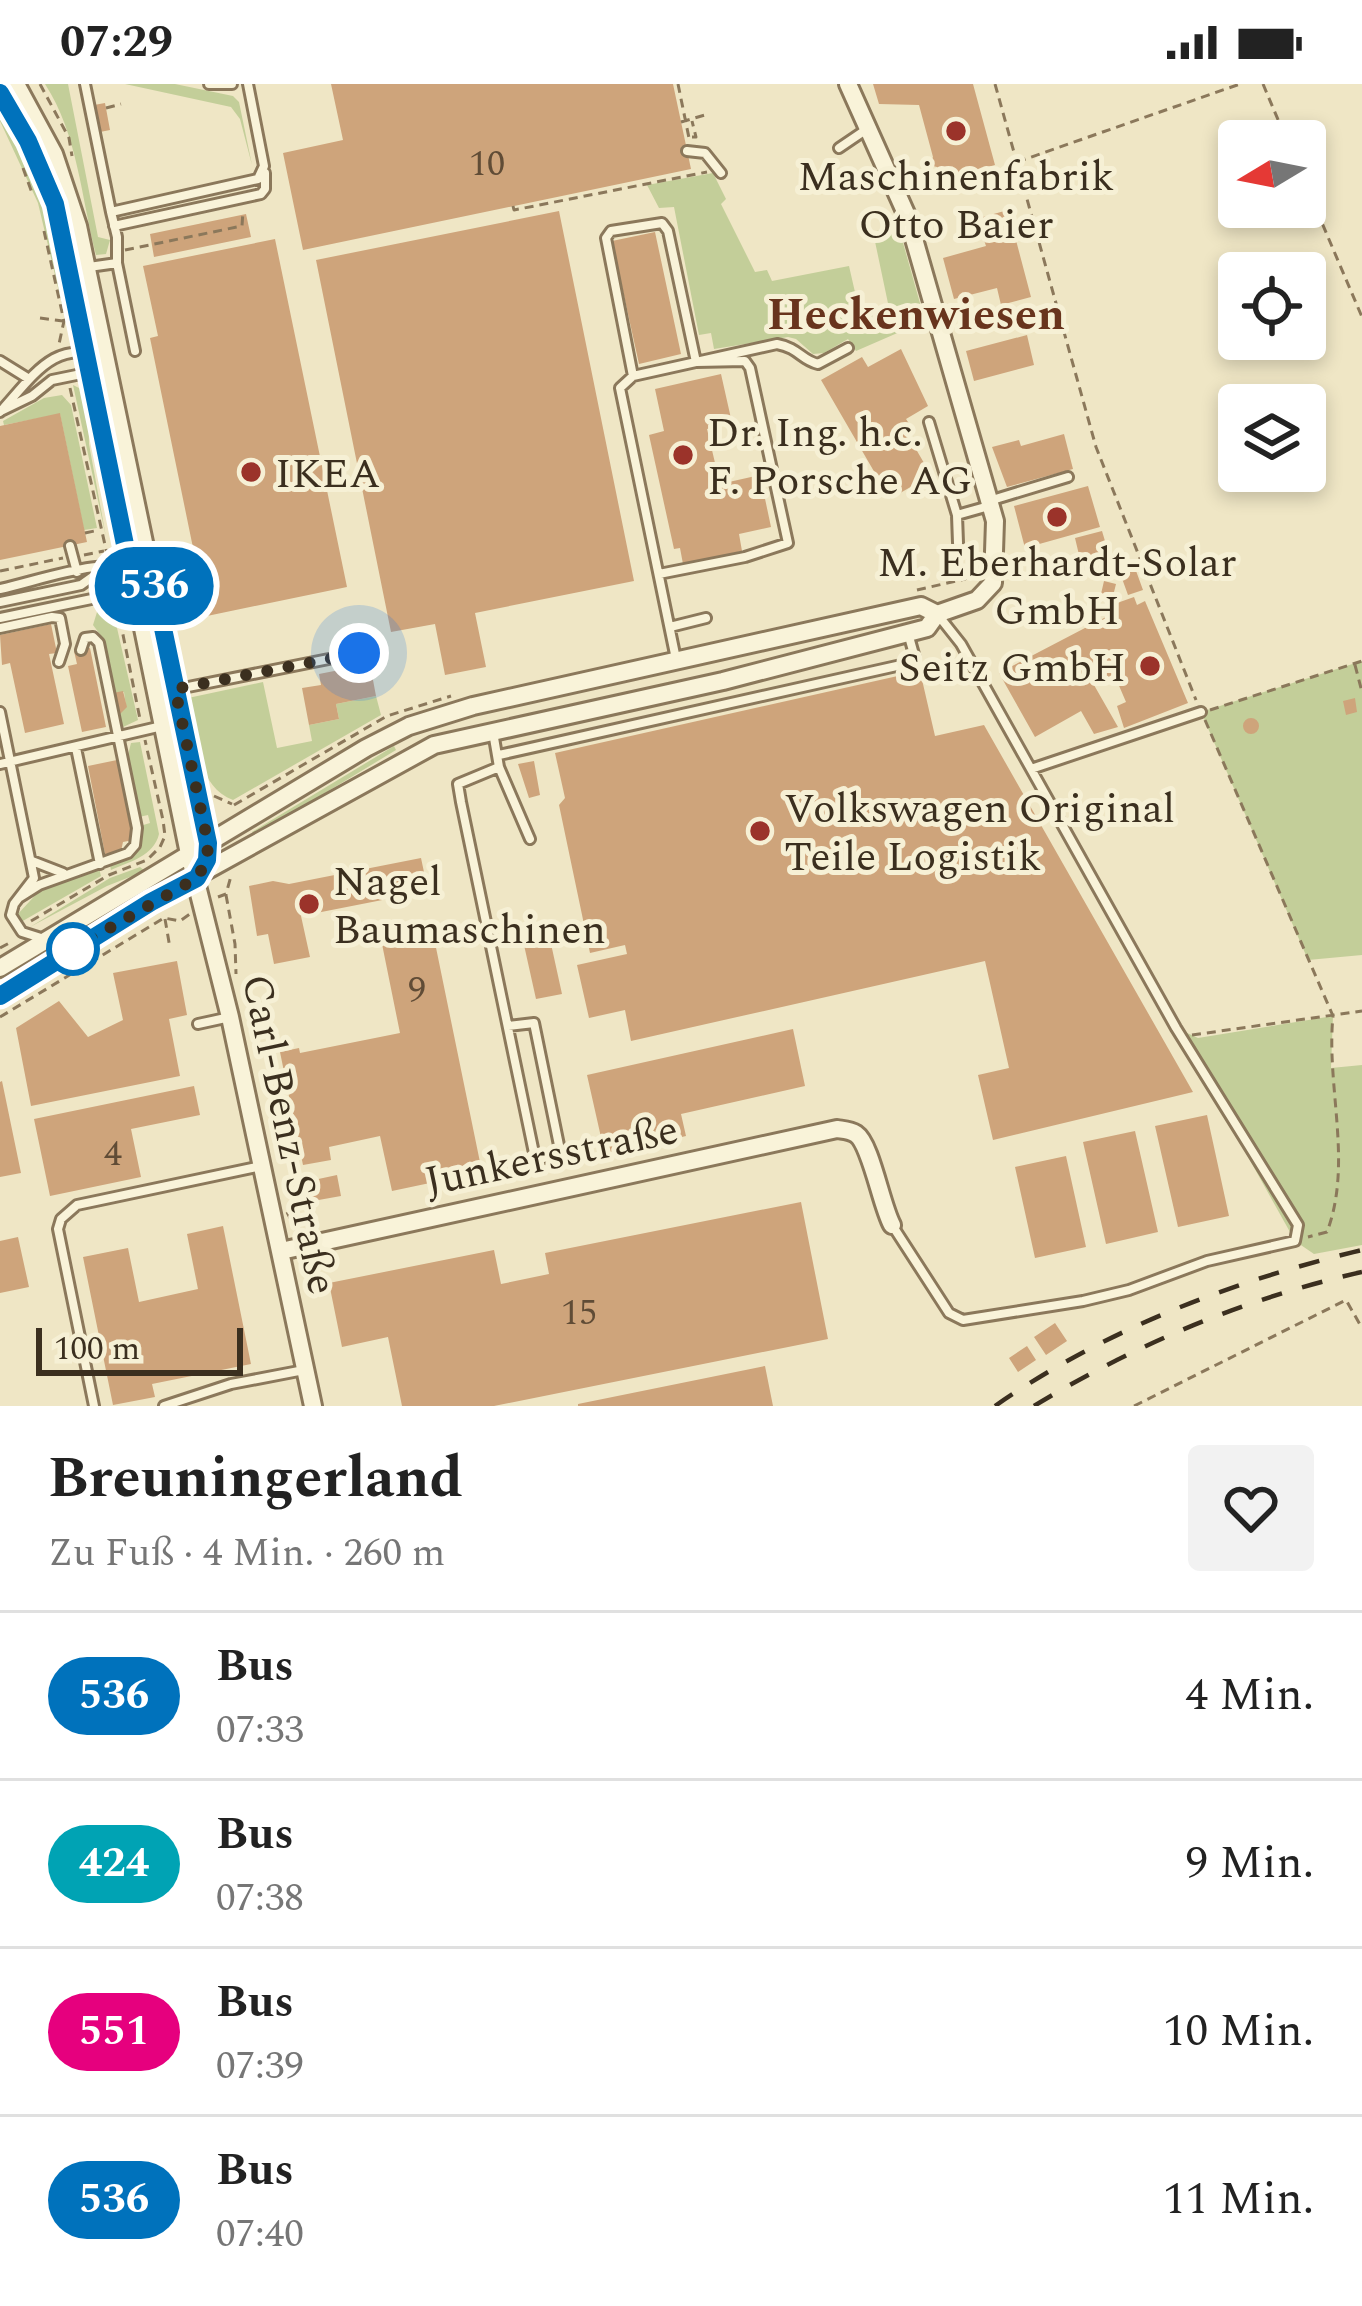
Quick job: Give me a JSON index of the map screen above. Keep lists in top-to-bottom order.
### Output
{
  "streets": {
    "street": ["Carl-Benz-Straße", "Junkersstraße"]
  },
  "crossings": [
    ["Carl-Benz-Straße", "Junkersstraße"]
  ],
  "districts": ["Heckenwiesen"],
  "places": [
    "Maschinenfabrik Otto Baier",
    "Dr. Ing. h.c. F. Porsche AG",
    "IKEA",
    "M. Eberhardt-Solar GmbH",
    "Seitz GmbH",
    "Volkswagen Original Teile Logistik",
    "Nagel Baumaschinen"
  ],
  "lines": ["bus line 536"],
  "house_numbers": [
    "10",
    "9",
    "4",
    "15"
  ],
  "scale_bar": "100 m",
  "north": "left",
  "page": {
    "status": "07:29",
    "on_map": "536",
    "scale": "100 m",
    "heading": ["Breuningerland", "Zu Fuß · 4 Min. · 260 m"],
    "list": [
      {
        "mark": "536",
        "name": "Bus",
        "note": "07:33",
        "value": "4 Min."
      },
      {
        "mark": "424",
        "name": "Bus",
        "note": "07:38",
        "value": "9 Min."
      },
      {
        "mark": "551",
        "name": "Bus",
        "note": "07:39",
        "value": "10 Min."
      },
      {
        "mark": "536",
        "name": "Bus",
        "note": "07:40",
        "value": "11 Min."
      }
    ]
  }
}
